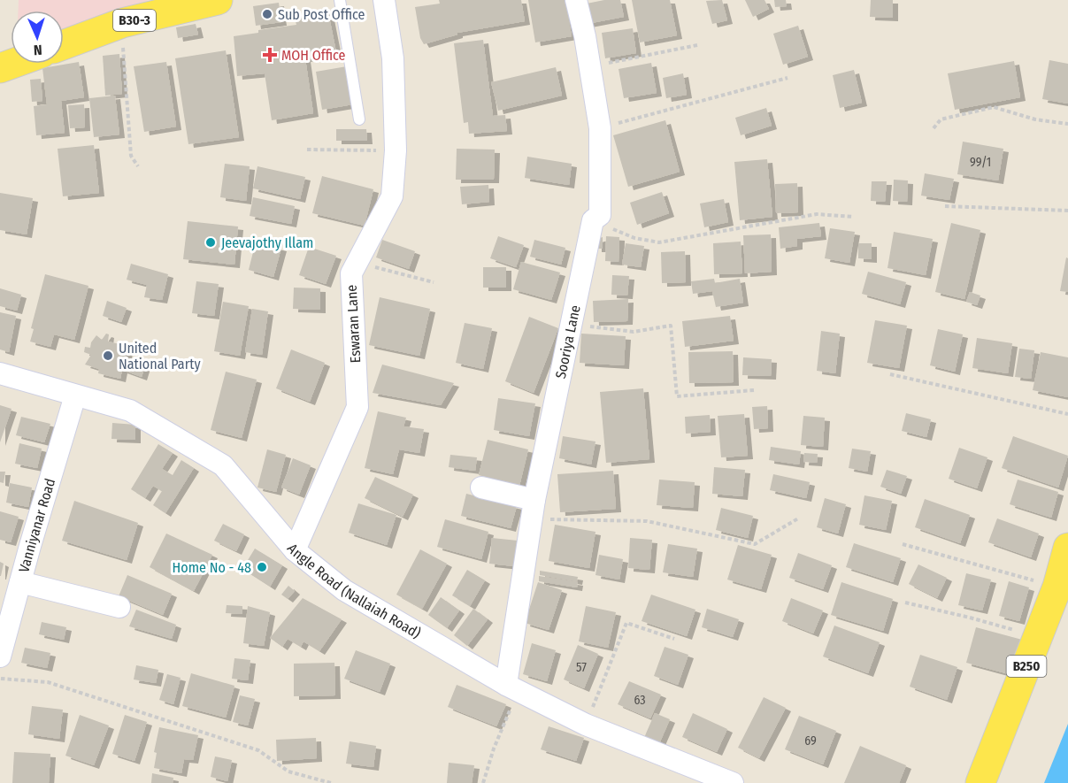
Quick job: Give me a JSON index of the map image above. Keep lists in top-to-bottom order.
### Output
{
  "streets": {
    "main road": ["B30-3", "B250"],
    "street": [
      "Eswaran Lane",
      "Sooriya Lane",
      "Vanniyanar Road",
      "Angle Road (Nallaiah Road)"
    ]
  },
  "crossings": [
    ["Eswaran Lane", "Angle Road (Nallaiah Road)"],
    ["Sooriya Lane", "Angle Road (Nallaiah Road)"],
    ["Vanniyanar Road", "Angle Road (Nallaiah Road)"]
  ],
  "places": {
    "other": [
      "Sub Post Office",
      "Jeevajothy Illam",
      "United National Party",
      "Home No - 48"
    ],
    "health": ["MOH Office"]
  },
  "house_numbers": [
    "99/1",
    "57",
    "63",
    "69"
  ],
  "north": "bottom"
}
